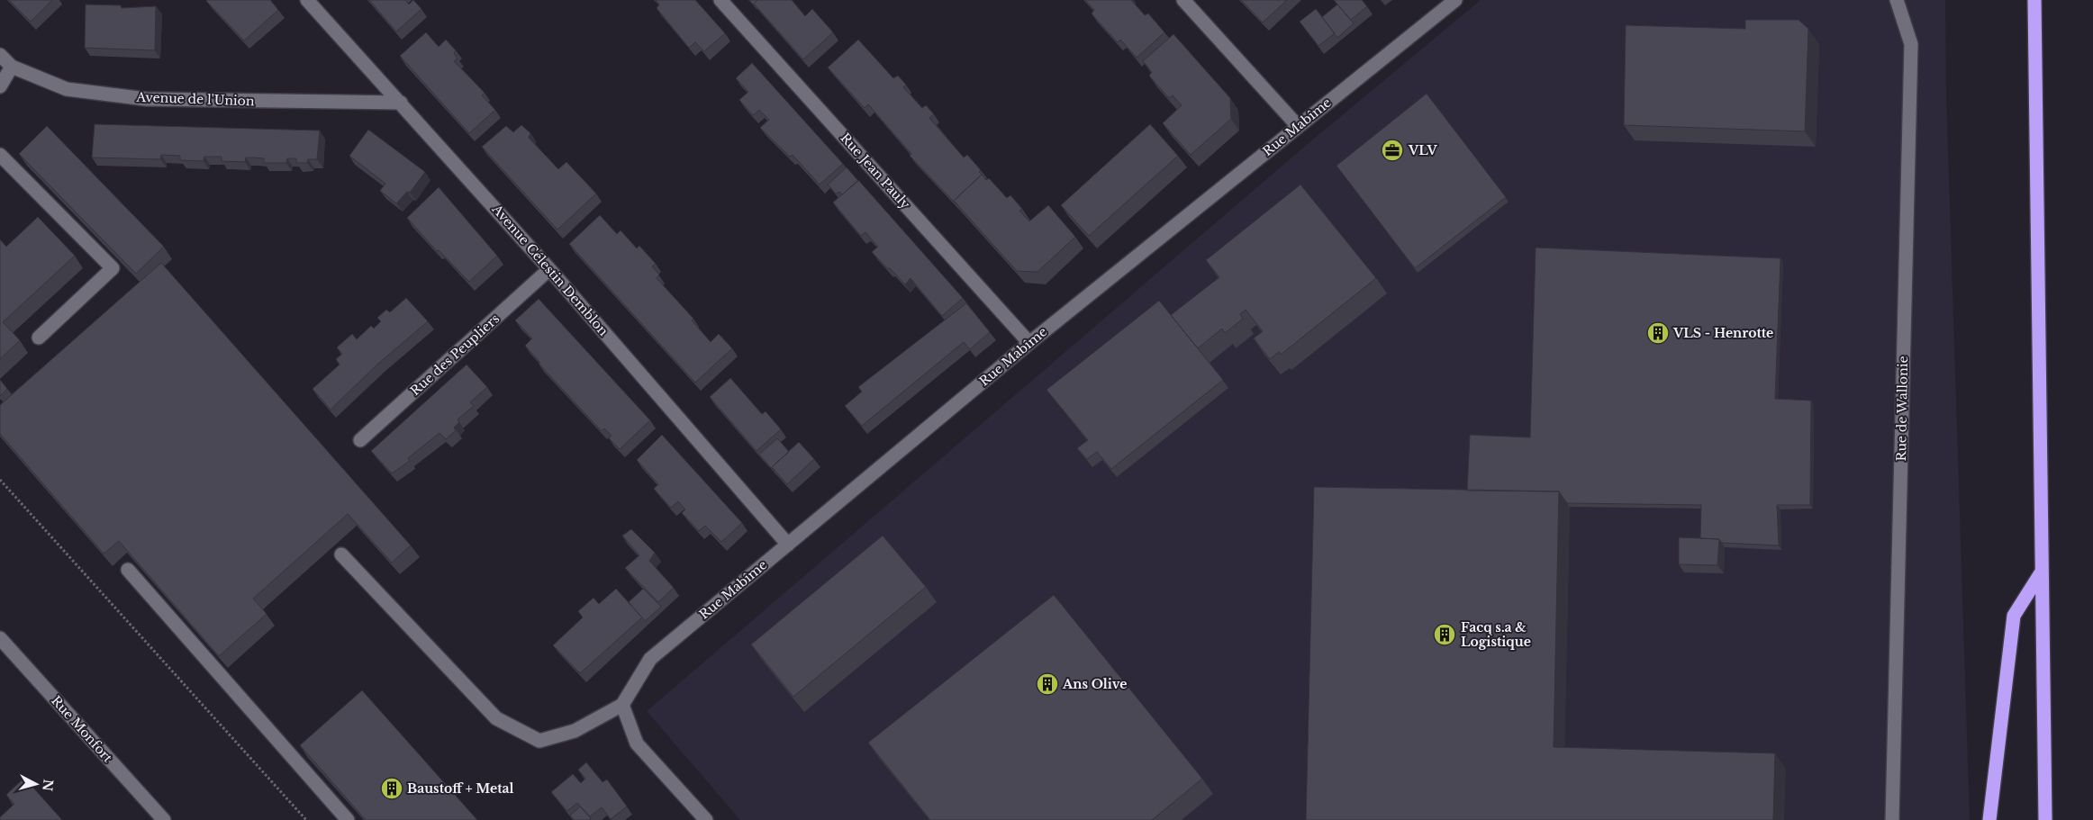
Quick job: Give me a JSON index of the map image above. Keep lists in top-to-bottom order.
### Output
{
  "streets": {
    "street": [
      "Avenue de l'Union",
      "Rue Mabîme",
      "Rue Jean Pauly",
      "Avenue Célestin Demblon",
      "Rue des Peupliers",
      "Rue de Wallonie",
      "Rue Monfort"
    ]
  },
  "crossings": [
    ["Avenue de l'Union", "Avenue Célestin Demblon"],
    ["Rue Mabîme", "Rue Jean Pauly"],
    ["Rue Mabîme", "Avenue Célestin Demblon"],
    ["Avenue Célestin Demblon", "Rue des Peupliers"]
  ],
  "places": {
    "office": ["VLV"],
    "building": [
      "VLS - Henrotte",
      "Facq s.a & Logistique",
      "Ans Olive",
      "Baustoff + Metal"
    ]
  },
  "north": "right"
}
